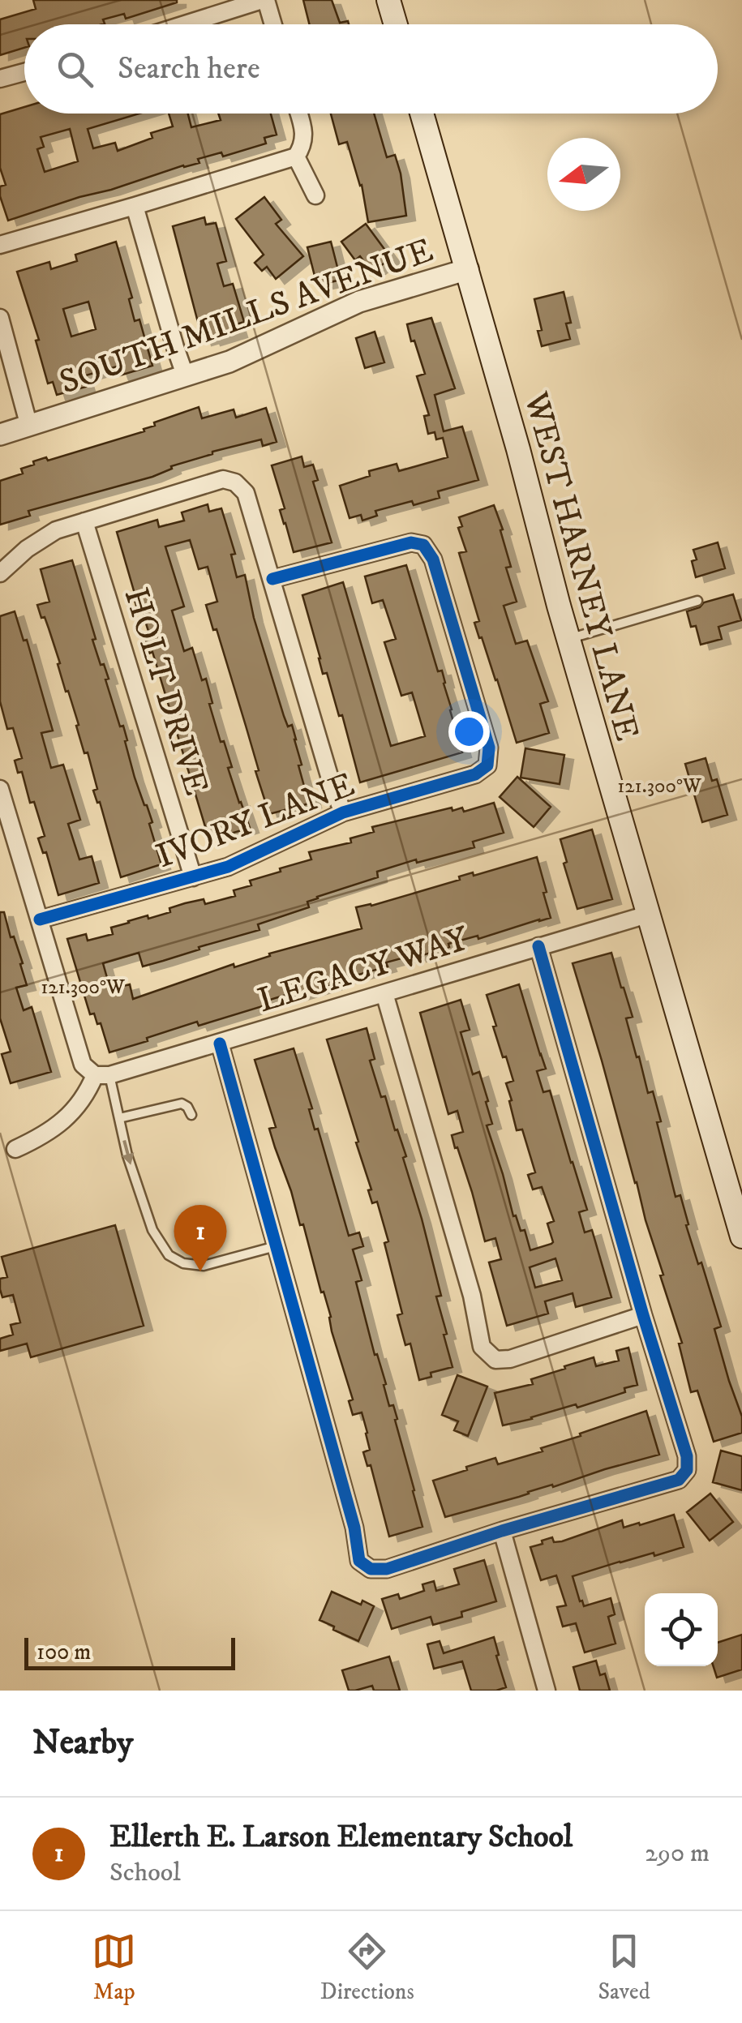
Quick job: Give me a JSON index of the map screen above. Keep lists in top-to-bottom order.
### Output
{
  "streets": {
    "main road": ["WEST HARNEY LANE"],
    "street": [
      "SOUTH MILLS AVENUE",
      "HOLT DRIVE",
      "IVORY LANE",
      "LEGACY WAY"
    ]
  },
  "crossings": [
    ["SOUTH MILLS AVENUE", "WEST HARNEY LANE"],
    ["WEST HARNEY LANE", "LEGACY WAY"],
    ["HOLT DRIVE", "IVORY LANE"]
  ],
  "scale_bar": "100 m",
  "north": "left",
  "page": {
    "search": "Search here",
    "pins": "1",
    "scale": "100 m",
    "heading": "Nearby",
    "list": [
      {
        "mark": "1",
        "name": "Ellerth E. Larson Elementary School",
        "note": "School",
        "value": "290 m"
      }
    ],
    "nav": ["Map", "Directions", "Saved"]
  },
  "coordinates": ["121.300°W"]
}
